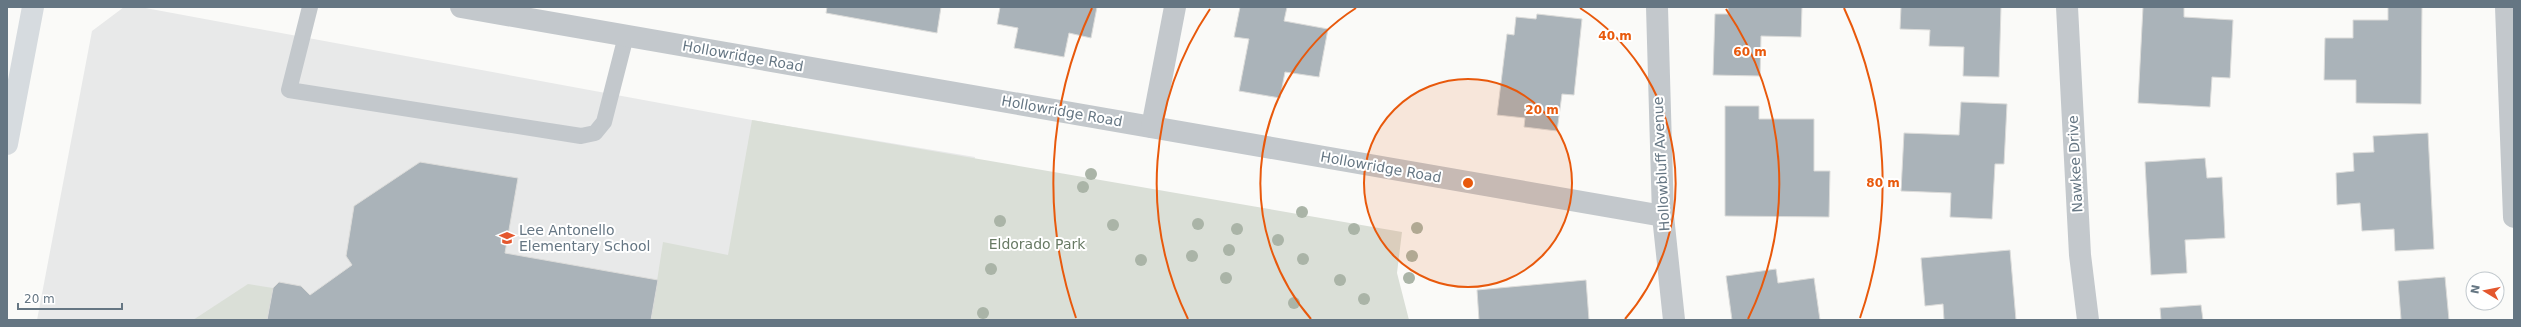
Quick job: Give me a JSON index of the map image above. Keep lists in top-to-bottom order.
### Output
{
  "streets": {
    "street": ["Hollowridge Road", "Hollowbluff Avenue", "Nawkee Drive"]
  },
  "crossings": [
    ["Hollowridge Road", "Hollowbluff Avenue"]
  ],
  "parks": ["Eldorado Park"],
  "places": {
    "school or university": ["Lee Antonello Elementary School"]
  },
  "scale_bar": "20 m",
  "north": "left",
  "rings": [
    "40 m",
    "60 m",
    "20 m",
    "80 m"
  ]
}
